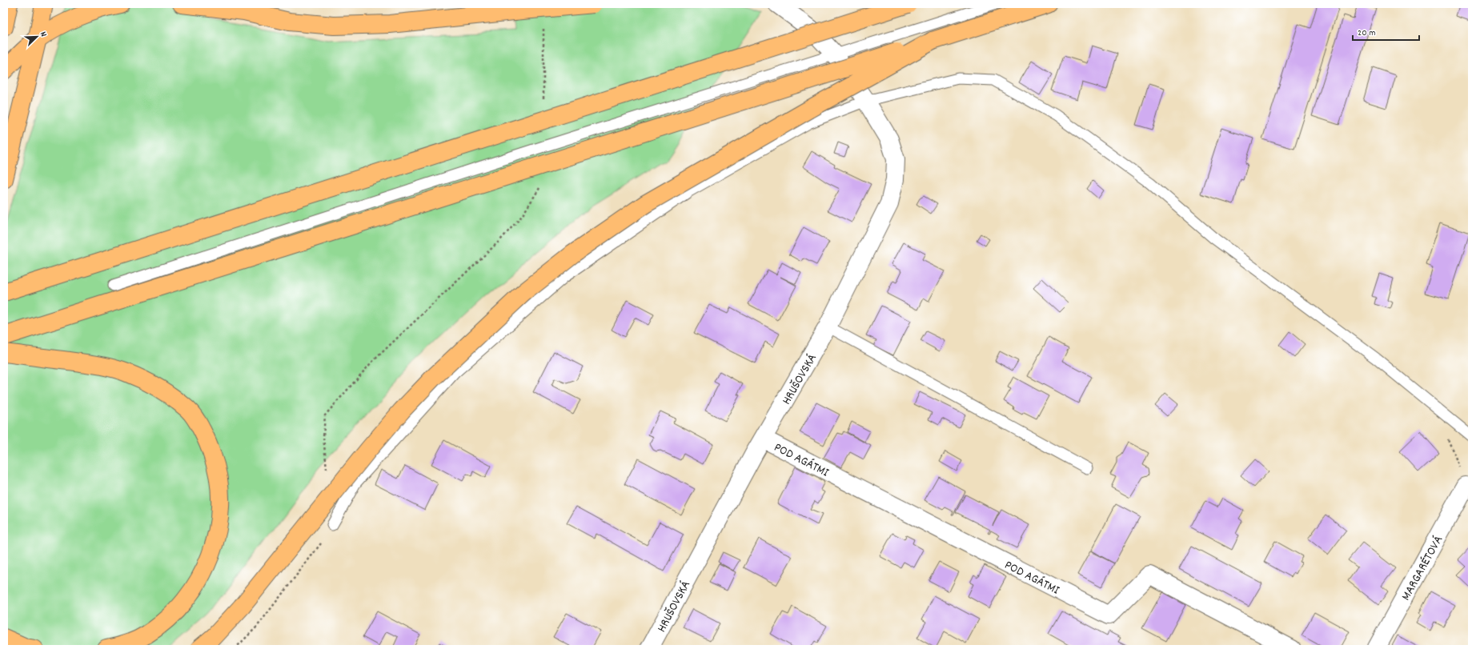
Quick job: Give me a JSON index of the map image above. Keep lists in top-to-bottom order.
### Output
{
  "streets": {
    "street": ["HRUŠOVSKÁ", "POD AGÁTMI", "MARGARÉTOVÁ"]
  },
  "crossings": [
    ["HRUŠOVSKÁ", "POD AGÁTMI"]
  ],
  "scale_bar": "20 m",
  "north": "top right"
}
